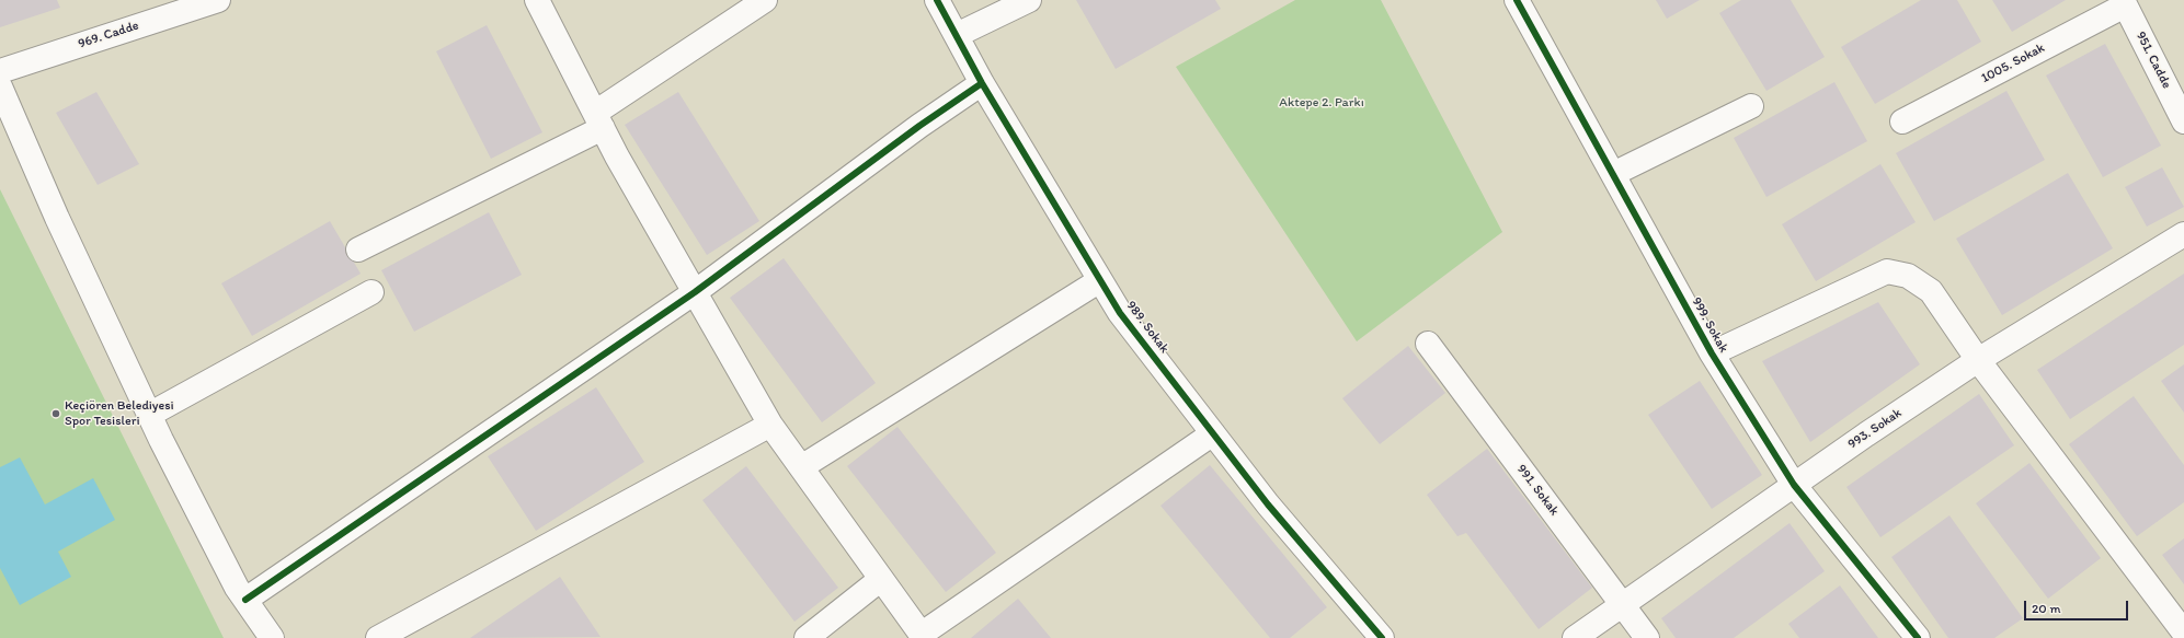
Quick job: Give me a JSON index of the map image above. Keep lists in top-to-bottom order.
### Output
{
  "streets": {
    "street": [
      "969. Cadde",
      "951. Cadde",
      "1005. Sokak",
      "999. Sokak",
      "989. Sokak",
      "993. Sokak",
      "991. Sokak"
    ]
  },
  "crossings": [
    ["951. Cadde", "1005. Sokak"],
    ["999. Sokak", "993. Sokak"],
    ["993. Sokak", "991. Sokak"]
  ],
  "parks": ["Aktepe 2. Parkı"],
  "places": ["Keçiören Belediyesi Spor Tesisleri"],
  "scale_bar": "20 m"
}
